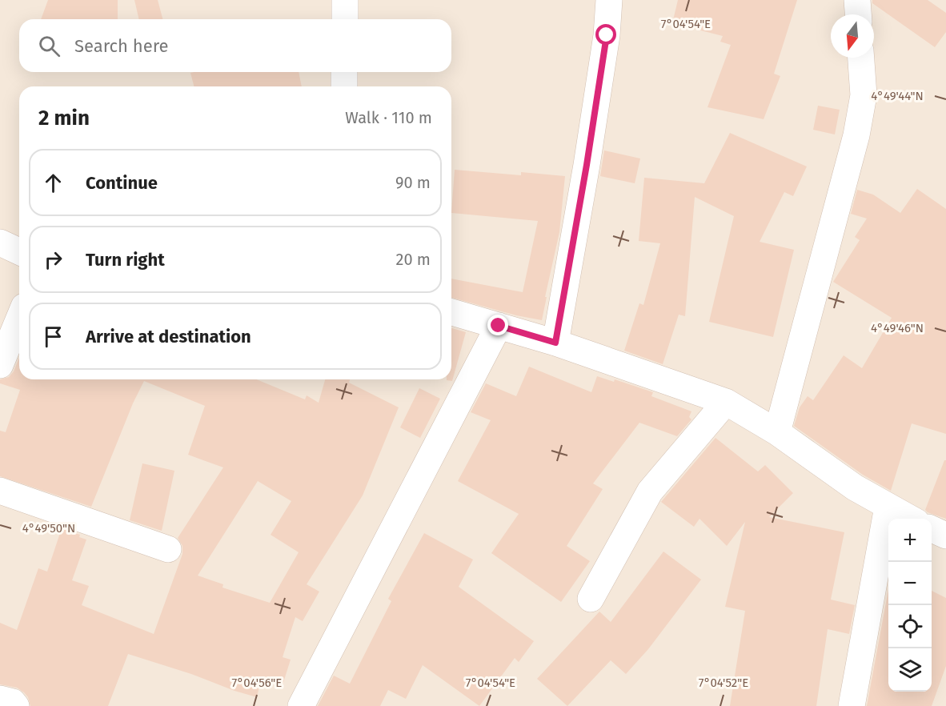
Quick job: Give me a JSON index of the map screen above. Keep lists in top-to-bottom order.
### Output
{
  "north": "bottom",
  "page": {
    "search": "Search here",
    "heading": ["2 min", "Walk · 110 m"],
    "list": [
      ["Continue", "90 m"],
      ["Turn right", "20 m"],
      "Arrive at destination"
    ],
    "map_buttons": ["+", "−"]
  },
  "coordinates": [
    "7°04'54\"E",
    "4°49'44\"N",
    "4°49'46\"N",
    "4°49'50\"N",
    "7°04'56\"E",
    "7°04'52\"E"
  ]
}
